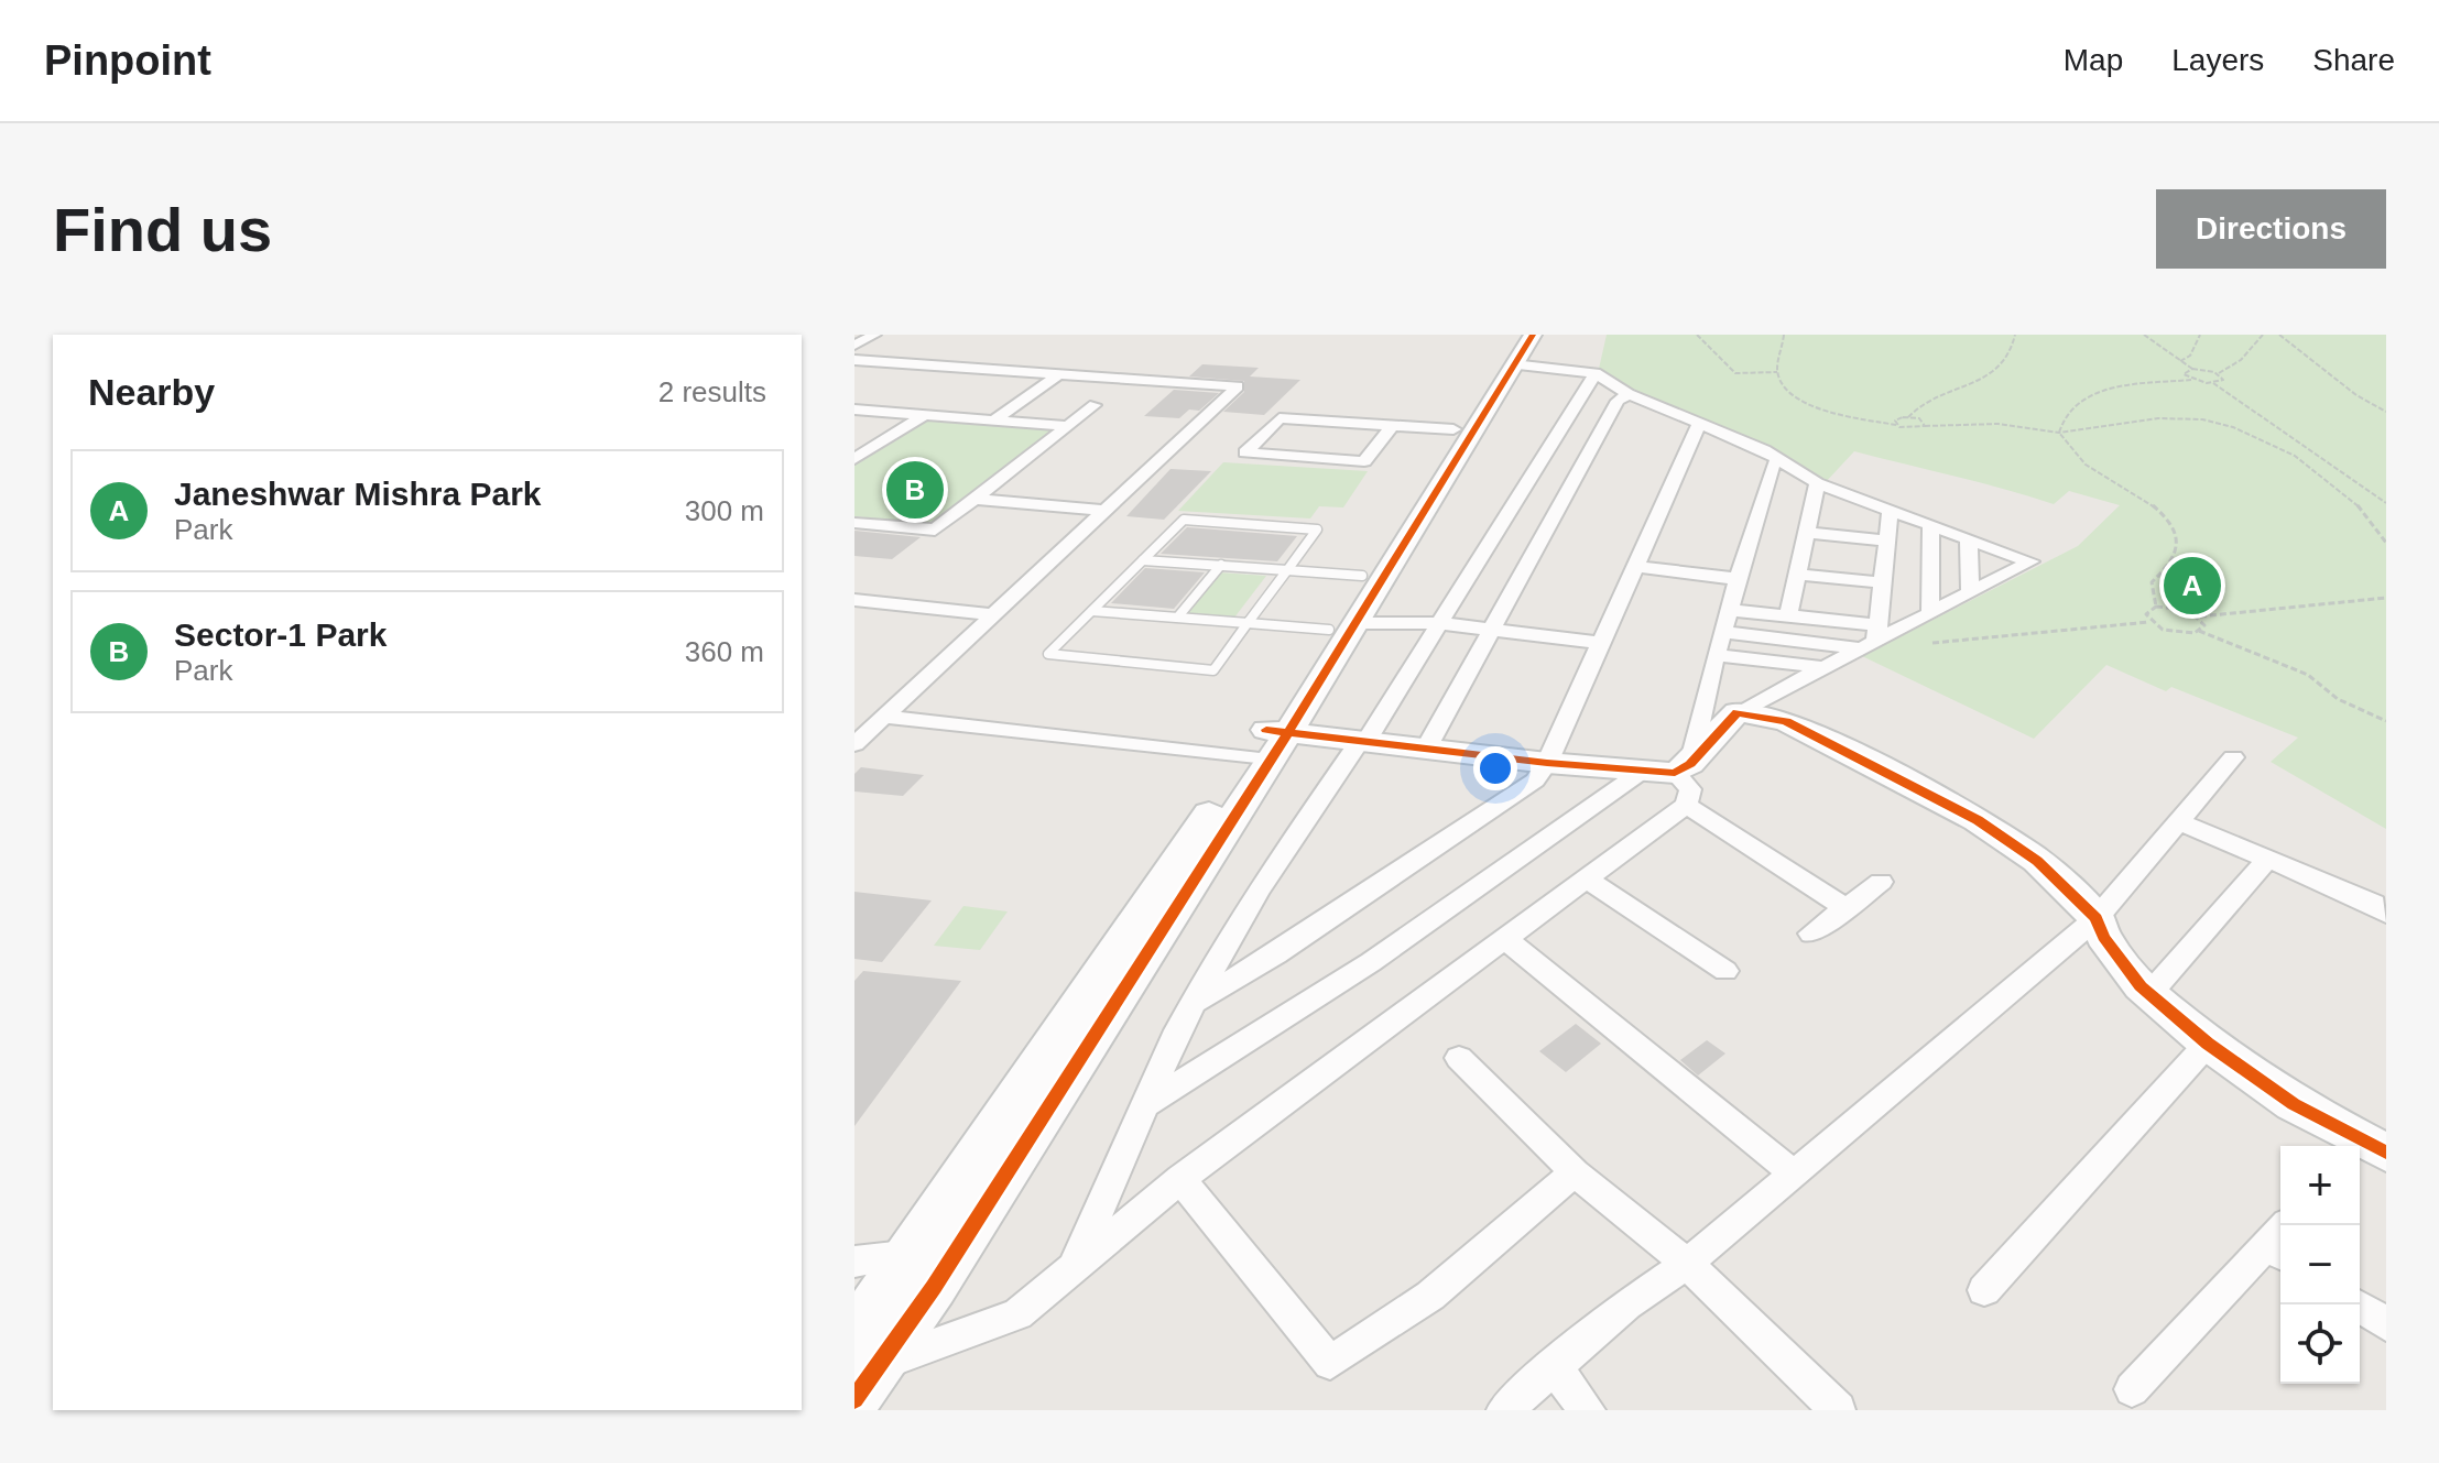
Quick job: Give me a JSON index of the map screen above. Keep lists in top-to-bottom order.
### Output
{
  "page": {
    "header": "Pinpoint",
    "nav": ["Map", "Layers", "Share"],
    "buttons": "Directions",
    "title": "Find us",
    "heading": ["Nearby", "2 results"],
    "list": [
      {
        "mark": "A",
        "name": "Janeshwar Mishra Park",
        "note": "Park",
        "value": "300 m"
      },
      {
        "mark": "B",
        "name": "Sector-1 Park",
        "note": "Park",
        "value": "360 m"
      }
    ],
    "pins": ["B", "A"],
    "map_buttons": ["+", "−"]
  }
}
